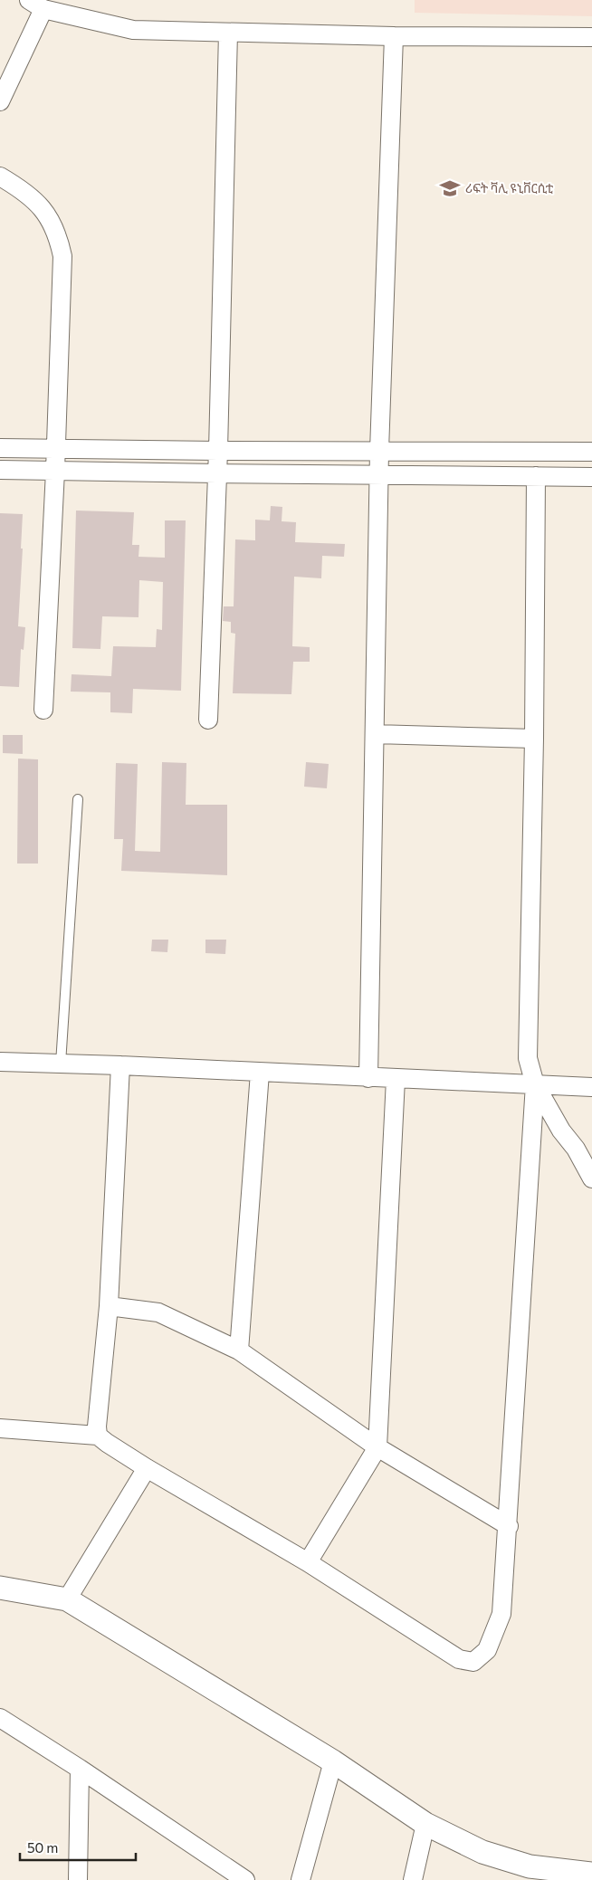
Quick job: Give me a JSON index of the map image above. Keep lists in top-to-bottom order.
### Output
{
  "places": {
    "school or university": ["ሪፍት ቫሊ ዩኒቨርሲቲ"]
  },
  "scale_bar": "50 m"
}
